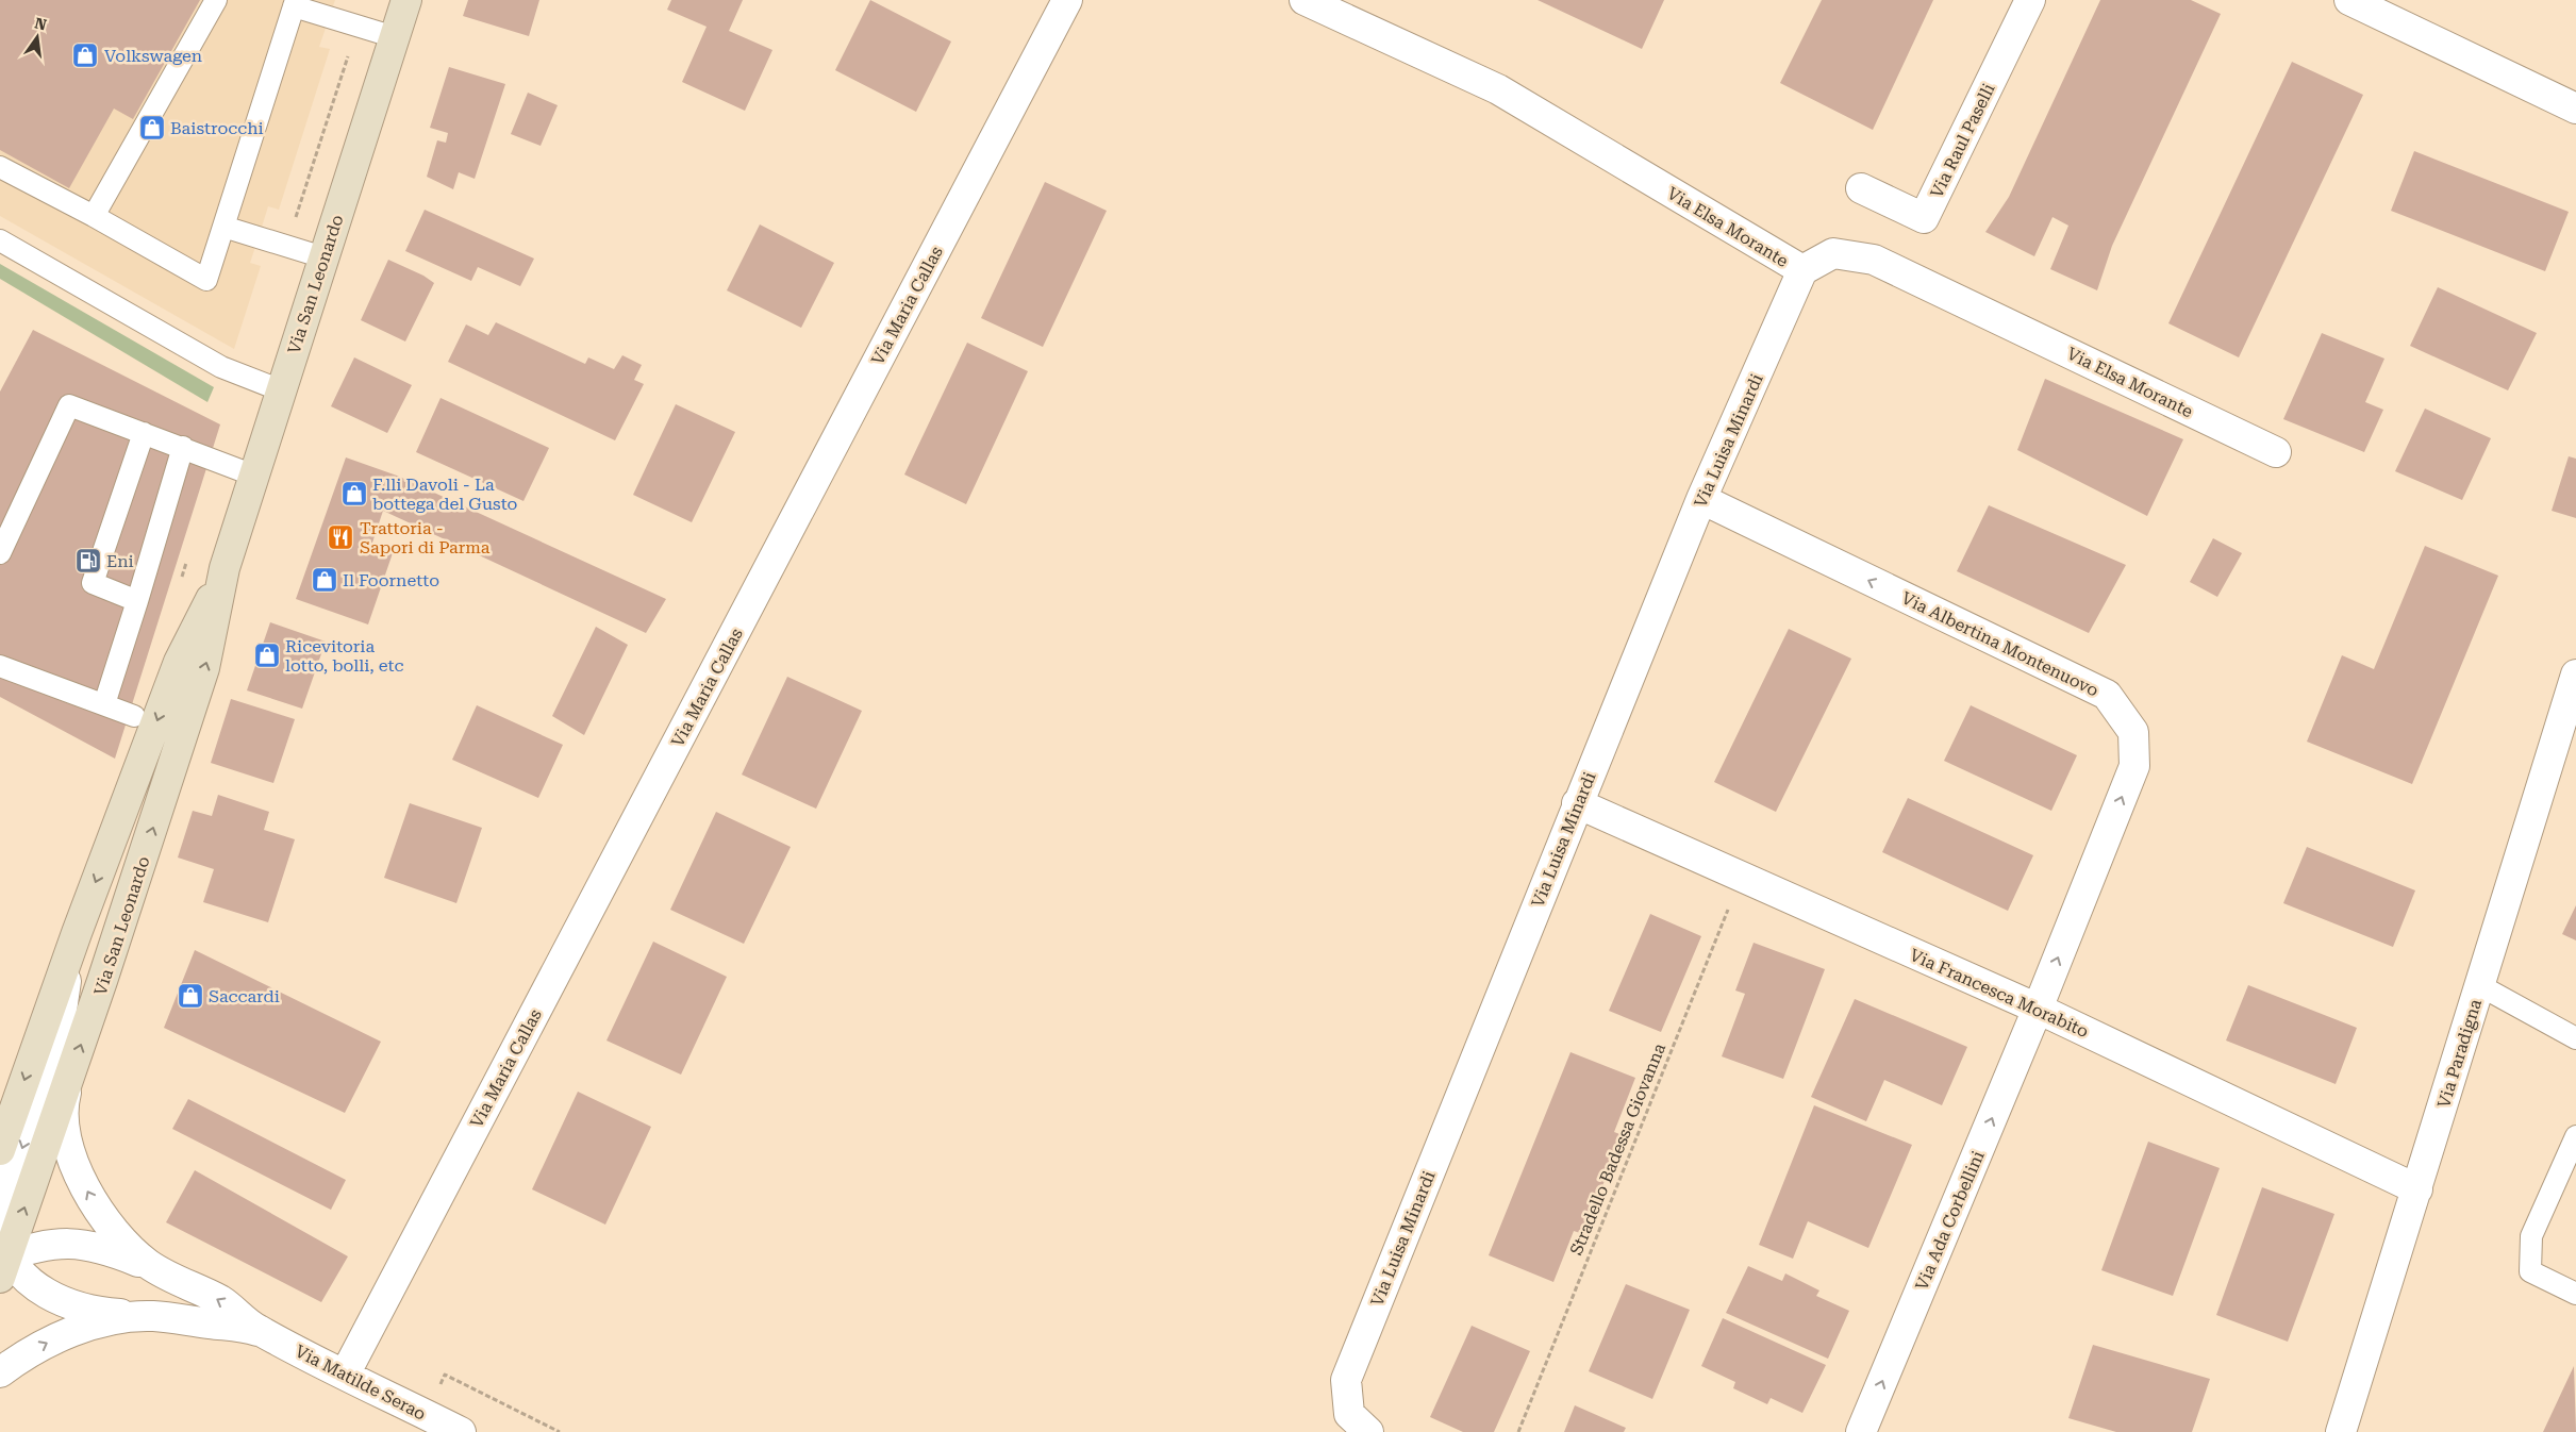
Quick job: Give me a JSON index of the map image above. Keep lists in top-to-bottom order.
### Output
{
  "streets": {
    "main road": ["Via San Leonardo"],
    "street": [
      "Via Raul Paselli",
      "Via Elsa Morante",
      "Via Maria Callas",
      "Via Luisa Minardi",
      "Via Albertina Montenuovo",
      "Via Francesca Morabito",
      "Via Paradigna",
      "Via Ada Corbellini",
      "Via Matilde Serao"
    ],
    "path": ["Stradello Badessa Giovanna"]
  },
  "crossings": [
    ["Via Elsa Morante", "Via Luisa Minardi"],
    ["Via San Leonardo", "Via Matilde Serao"],
    ["Via Maria Callas", "Via Matilde Serao"],
    ["Via Luisa Minardi", "Via Albertina Montenuovo"],
    ["Via Luisa Minardi", "Via Francesca Morabito"],
    ["Via Albertina Montenuovo", "Via Francesca Morabito"],
    ["Via Albertina Montenuovo", "Via Ada Corbellini"],
    ["Via Francesca Morabito", "Via Paradigna"],
    ["Via Francesca Morabito", "Stradello Badessa Giovanna"],
    ["Via Francesca Morabito", "Via Ada Corbellini"]
  ],
  "one_way": ["Via Ada Corbellini"],
  "places": {
    "shop": [
      "Volkswagen",
      "Baistrocchi",
      "F.lli Davoli - La bottega del Gusto",
      "Il Foornetto",
      "Ricevitoria lotto, bolli, etc",
      "Saccardi"
    ],
    "restaurant": ["Trattoria - Sapori di Parma"],
    "fuel station": ["Eni"]
  },
  "north": "top"
}
